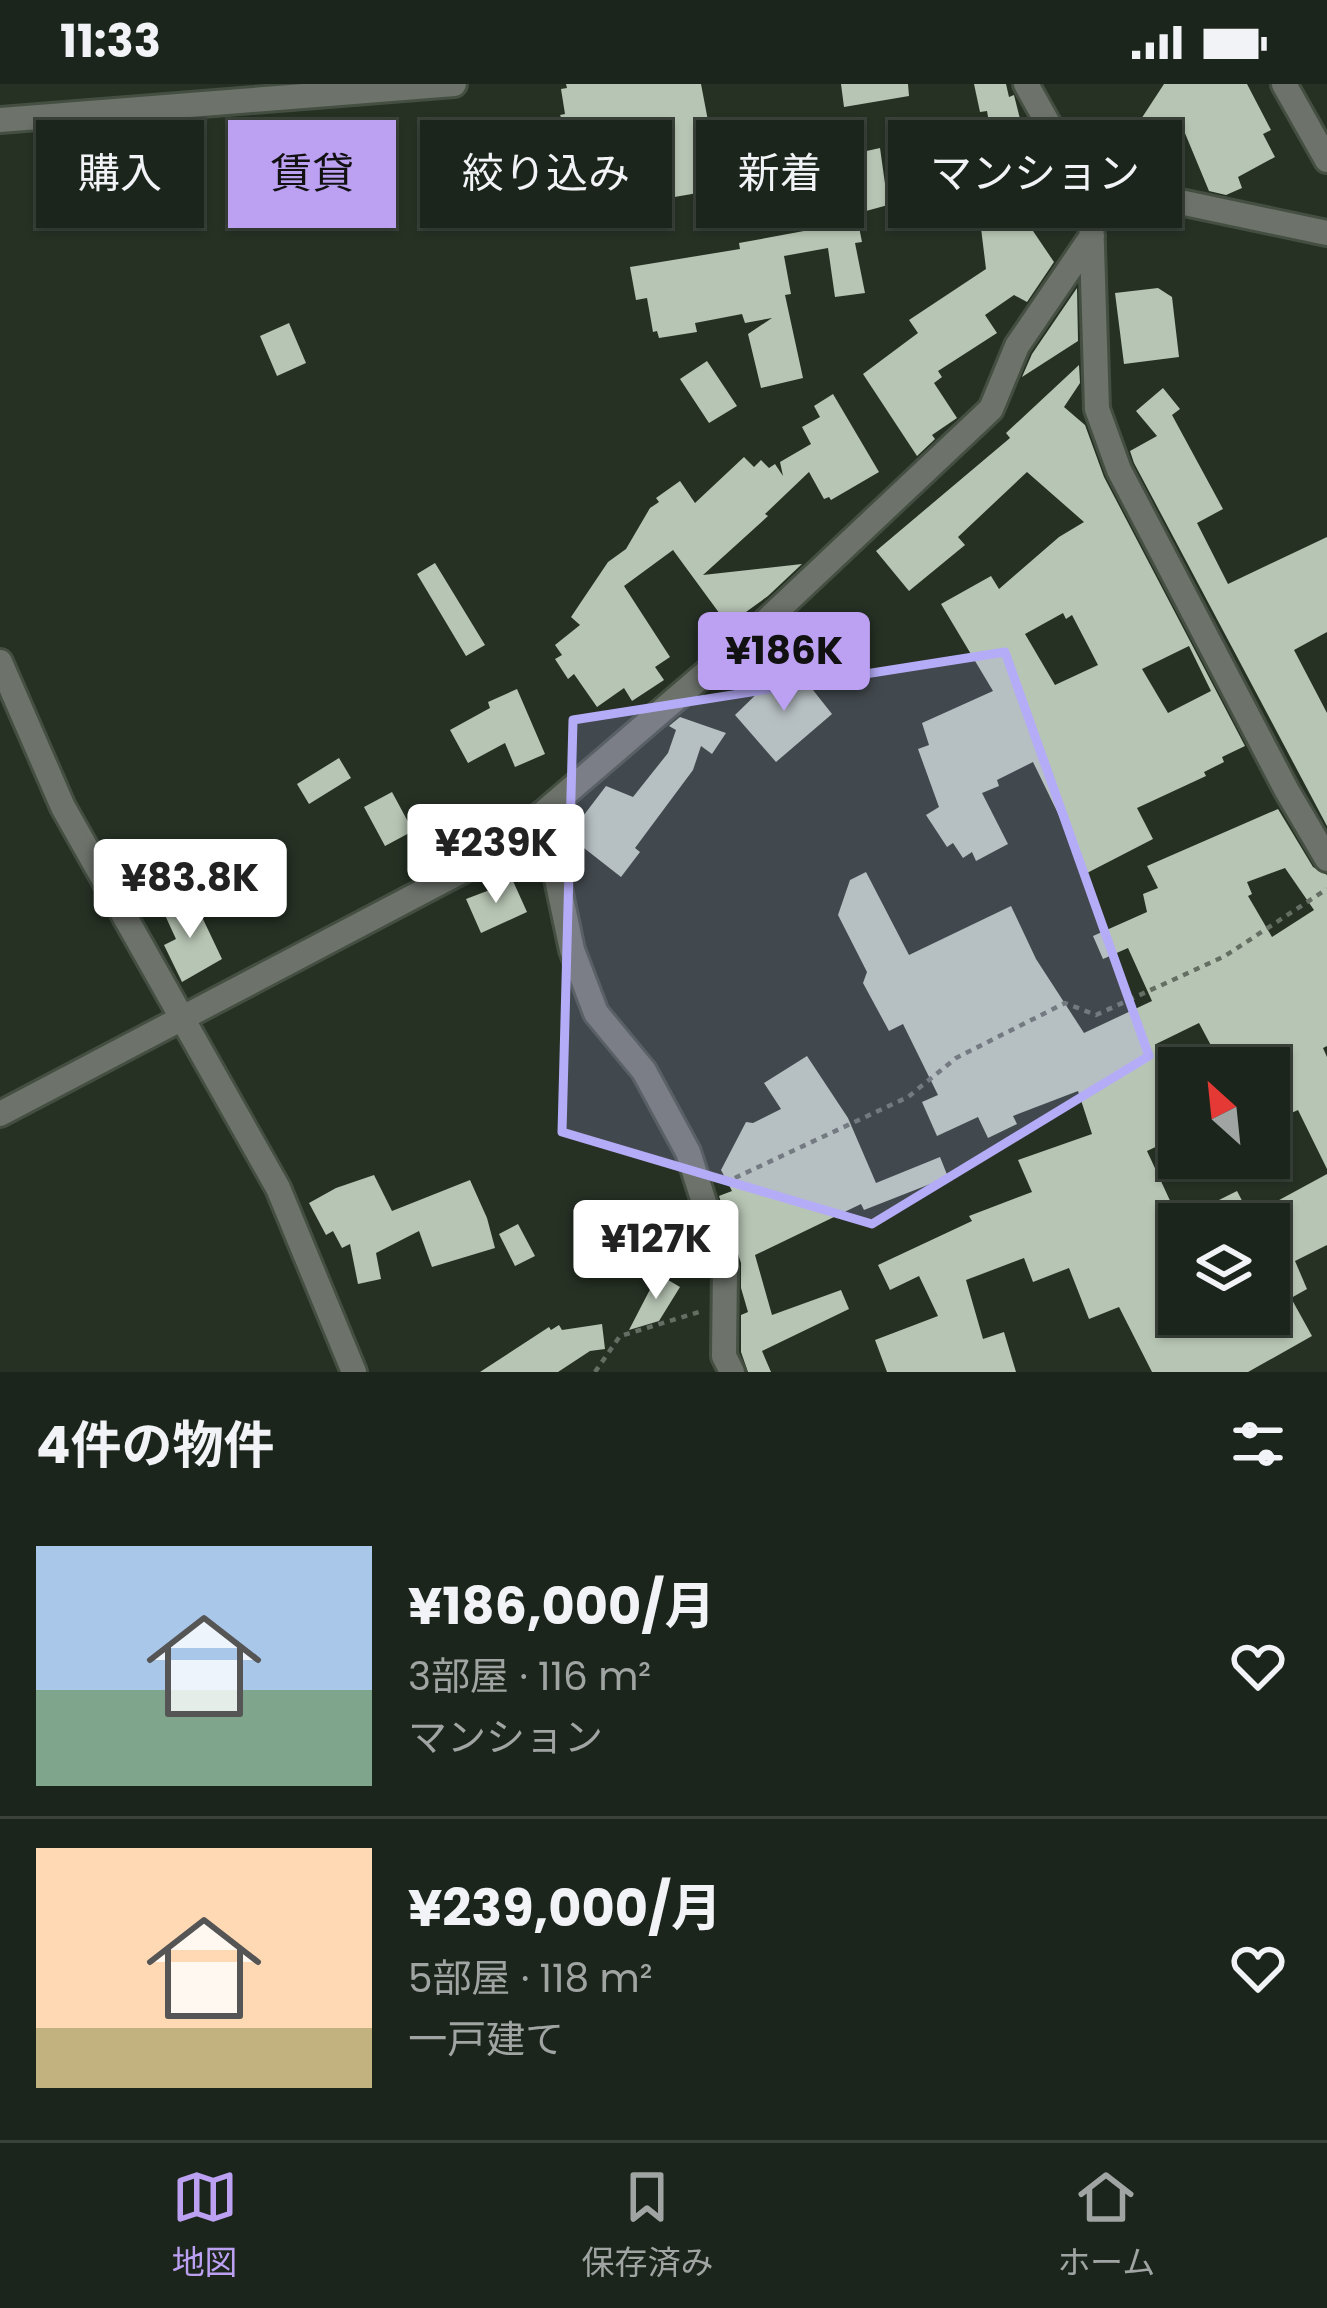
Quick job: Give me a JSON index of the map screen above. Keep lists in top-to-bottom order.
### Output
{
  "north": "top left",
  "page": {
    "status": "11:33",
    "chip": [
      "購入",
      "賃貸",
      "絞り込み",
      "新着",
      "マンション"
    ],
    "price": [
      "¥186K",
      "¥239K",
      "¥83.8K",
      "¥127K"
    ],
    "heading": "4件の物件",
    "list": [
      {
        "name": "¥186,000/月",
        "note": "3部屋 · 116 m² · マンション"
      },
      {
        "name": "¥239,000/月",
        "note": "5部屋 · 118 m² · 一戸建て"
      }
    ],
    "tabs": ["地図", "保存済み", "ホーム"]
  }
}
